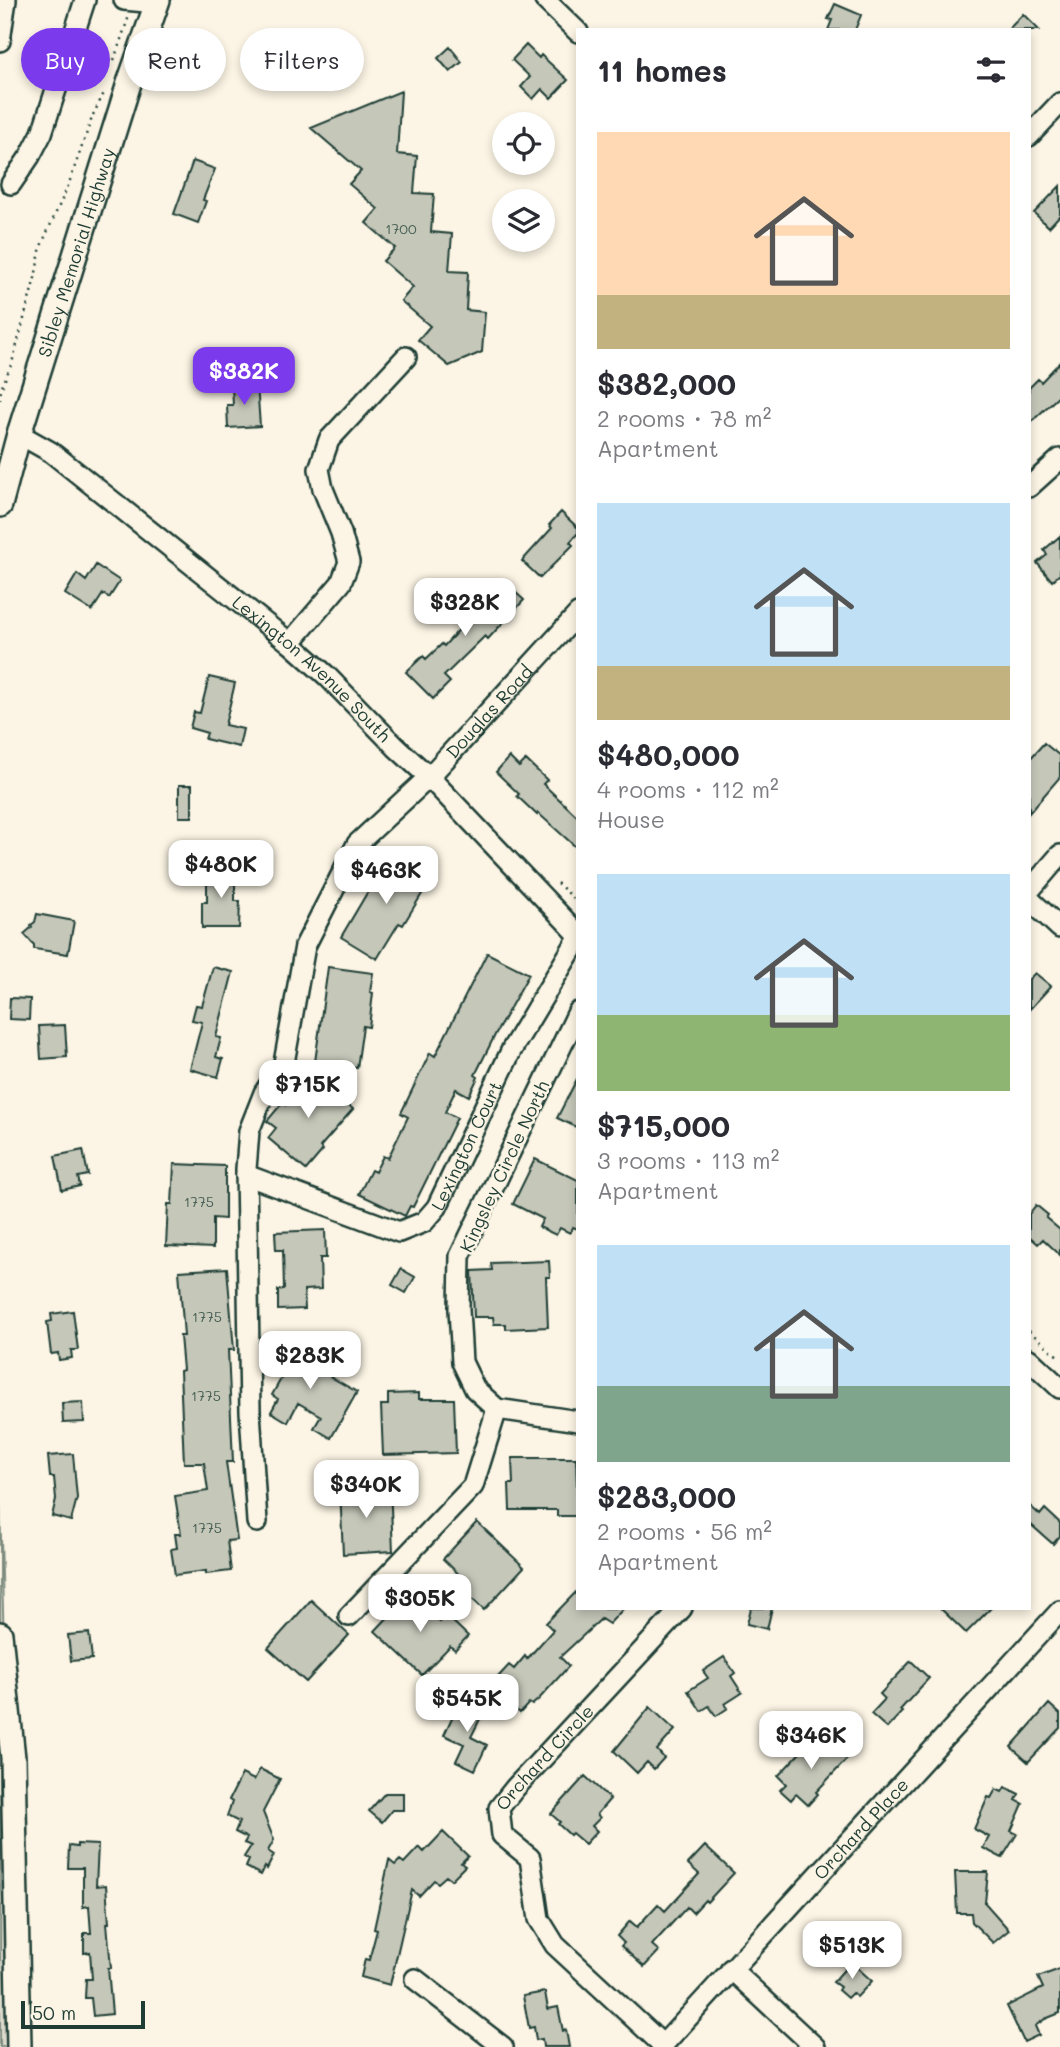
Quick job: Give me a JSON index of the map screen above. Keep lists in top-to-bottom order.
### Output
{
  "streets": {
    "main road": ["Sibley Memorial Highway"],
    "street": [
      "Lexington Avenue South",
      "Douglas Road",
      "Lexington Court",
      "Kingsley Circle North",
      "Orchard Circle",
      "Orchard Place"
    ]
  },
  "crossings": [
    ["Sibley Memorial Highway", "Lexington Avenue South"],
    ["Lexington Avenue South", "Douglas Road"],
    ["Douglas Road", "Lexington Court"],
    ["Orchard Circle", "Orchard Place"]
  ],
  "house_numbers": [
    "1700",
    "1775",
    "1775",
    "1775",
    "1775"
  ],
  "scale_bar": "50 m",
  "page": {
    "chip": ["Buy", "Rent", "Filters"],
    "heading": "11 homes",
    "list": [
      {
        "name": "$382,000",
        "note": "2 rooms · 78 m² · Apartment"
      },
      {
        "name": "$480,000",
        "note": "4 rooms · 112 m² · House"
      },
      {
        "name": "$715,000",
        "note": "3 rooms · 113 m² · Apartment"
      },
      {
        "name": "$283,000",
        "note": "2 rooms · 56 m² · Apartment"
      }
    ],
    "price": [
      "$382K",
      "$328K",
      "$480K",
      "$463K",
      "$715K",
      "$283K",
      "$340K",
      "$305K",
      "$545K",
      "$346K",
      "$513K"
    ],
    "scale": "50 m"
  }
}
